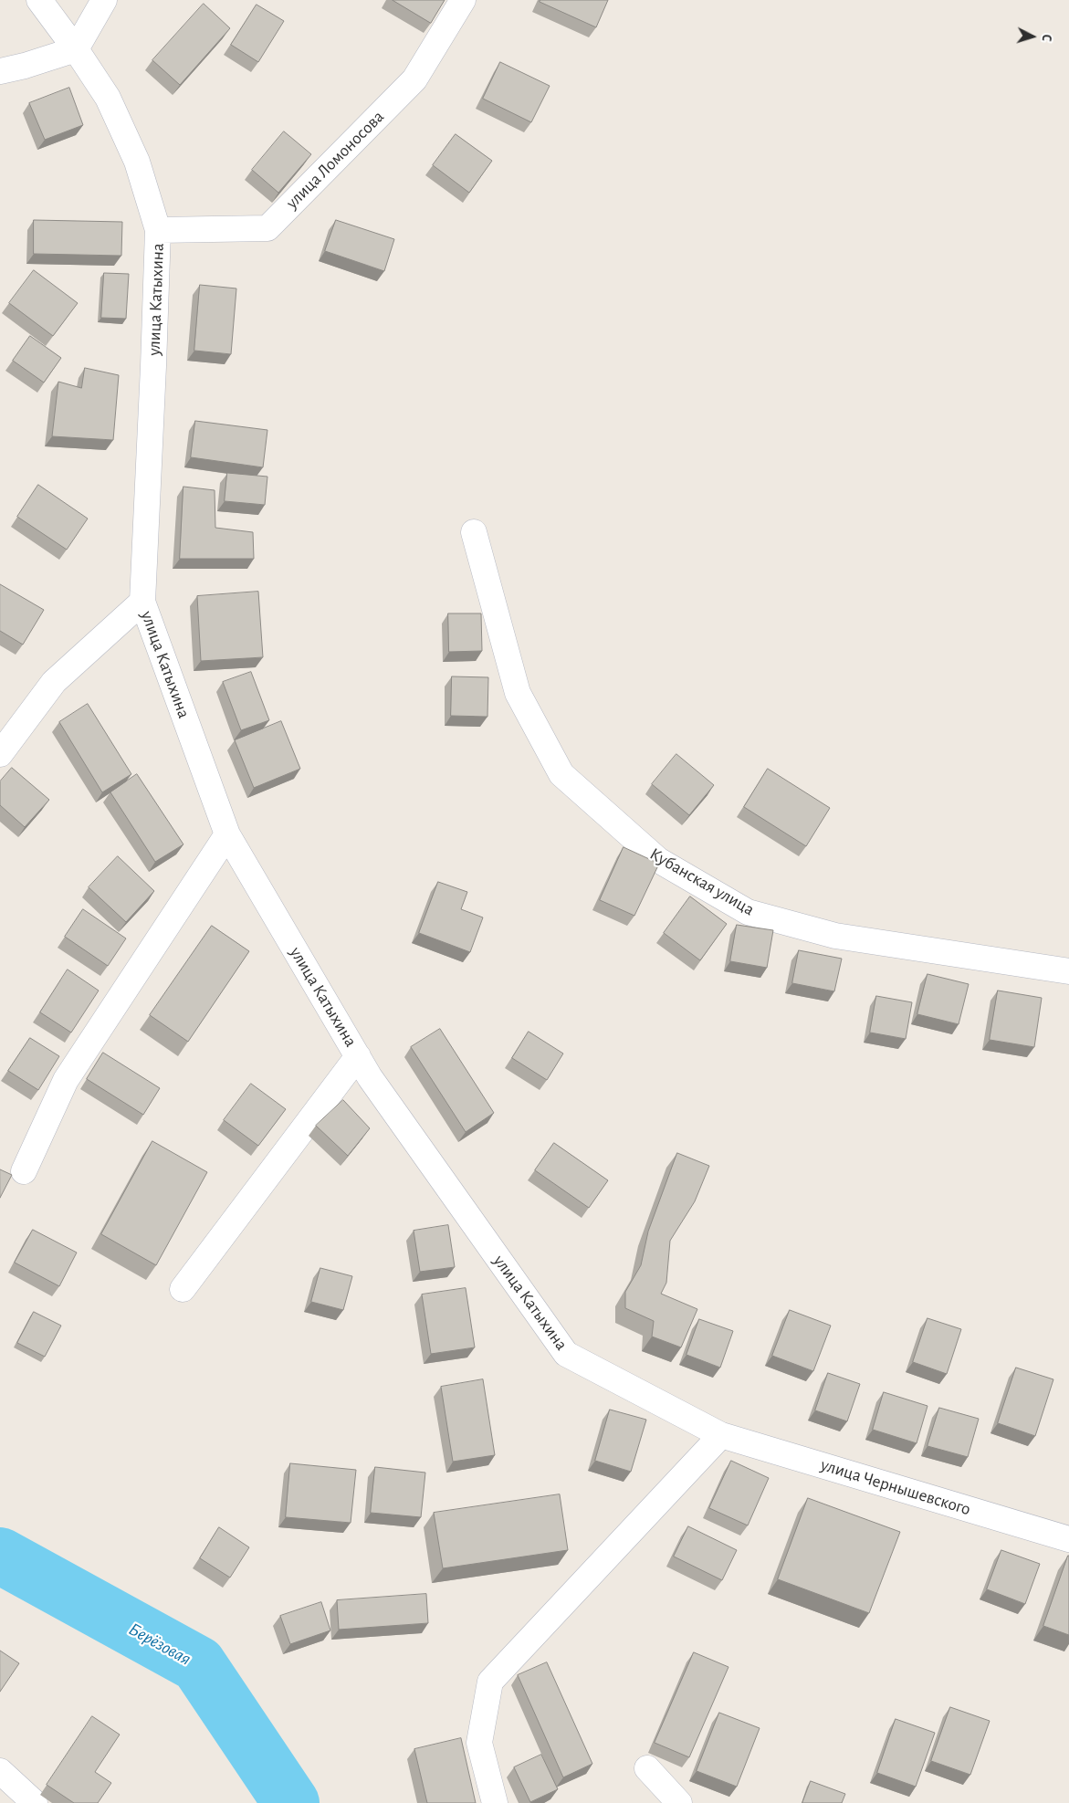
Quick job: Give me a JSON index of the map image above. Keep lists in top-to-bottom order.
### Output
{
  "streets": {
    "street": [
      "улица Ломоносова",
      "улица Катыхина",
      "Кубанская улица",
      "улица Чернышевского"
    ]
  },
  "crossings": [
    ["улица Ломоносова", "улица Катыхина"],
    ["улица Катыхина", "улица Чернышевского"]
  ],
  "water": ["Берёзовая"],
  "north": "right"
}
